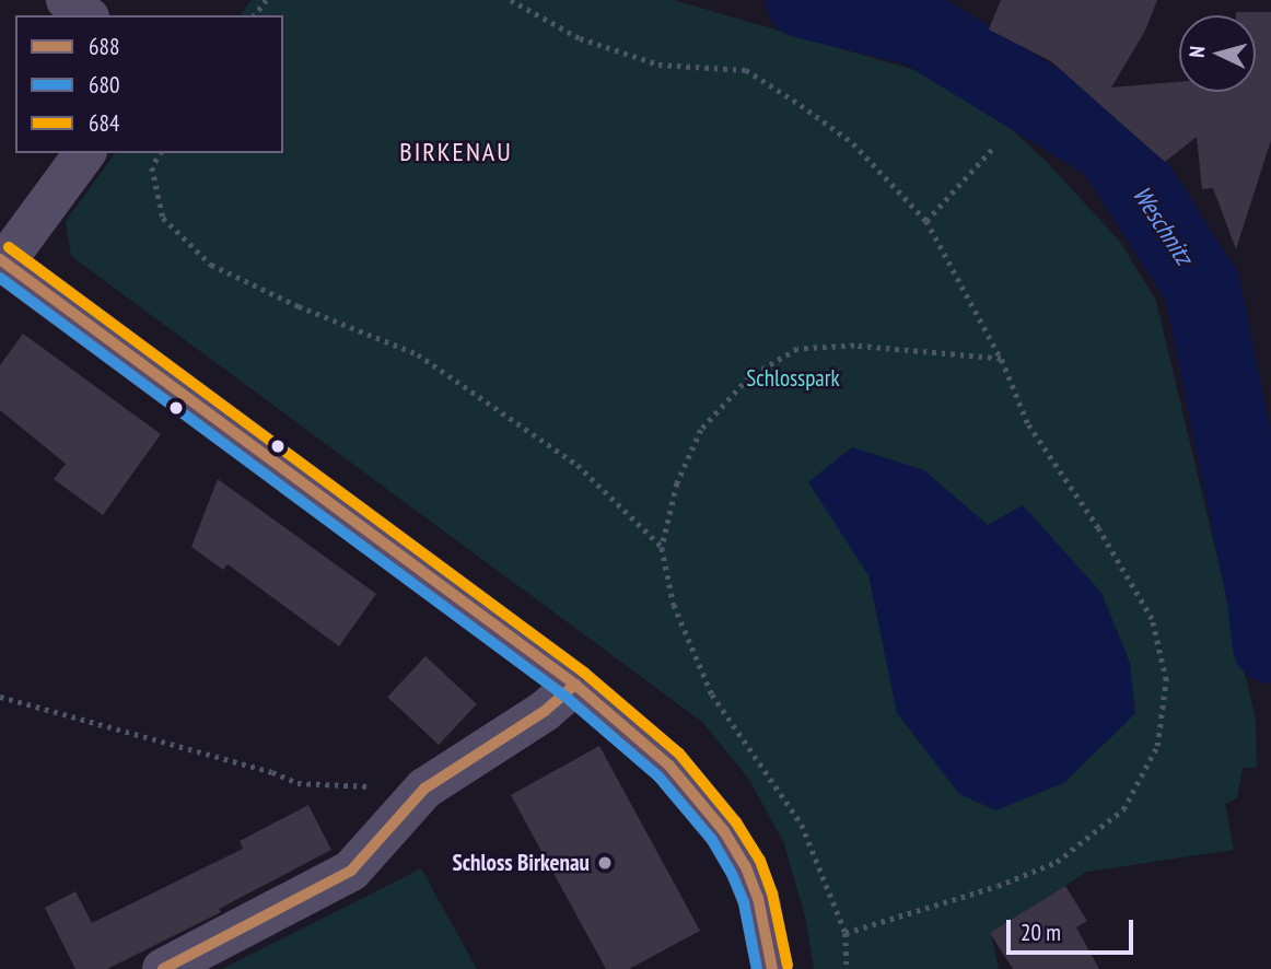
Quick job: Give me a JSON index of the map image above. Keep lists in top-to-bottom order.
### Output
{
  "districts": ["BIRKENAU"],
  "water": ["Weschnitz"],
  "parks": ["Schlosspark"],
  "places": ["Schloss Birkenau"],
  "lines": ["transit line 684", "transit line 688", "transit line 680"],
  "legend": ["688", "680", "684"],
  "scale_bar": "20 m",
  "north": "left"
}
